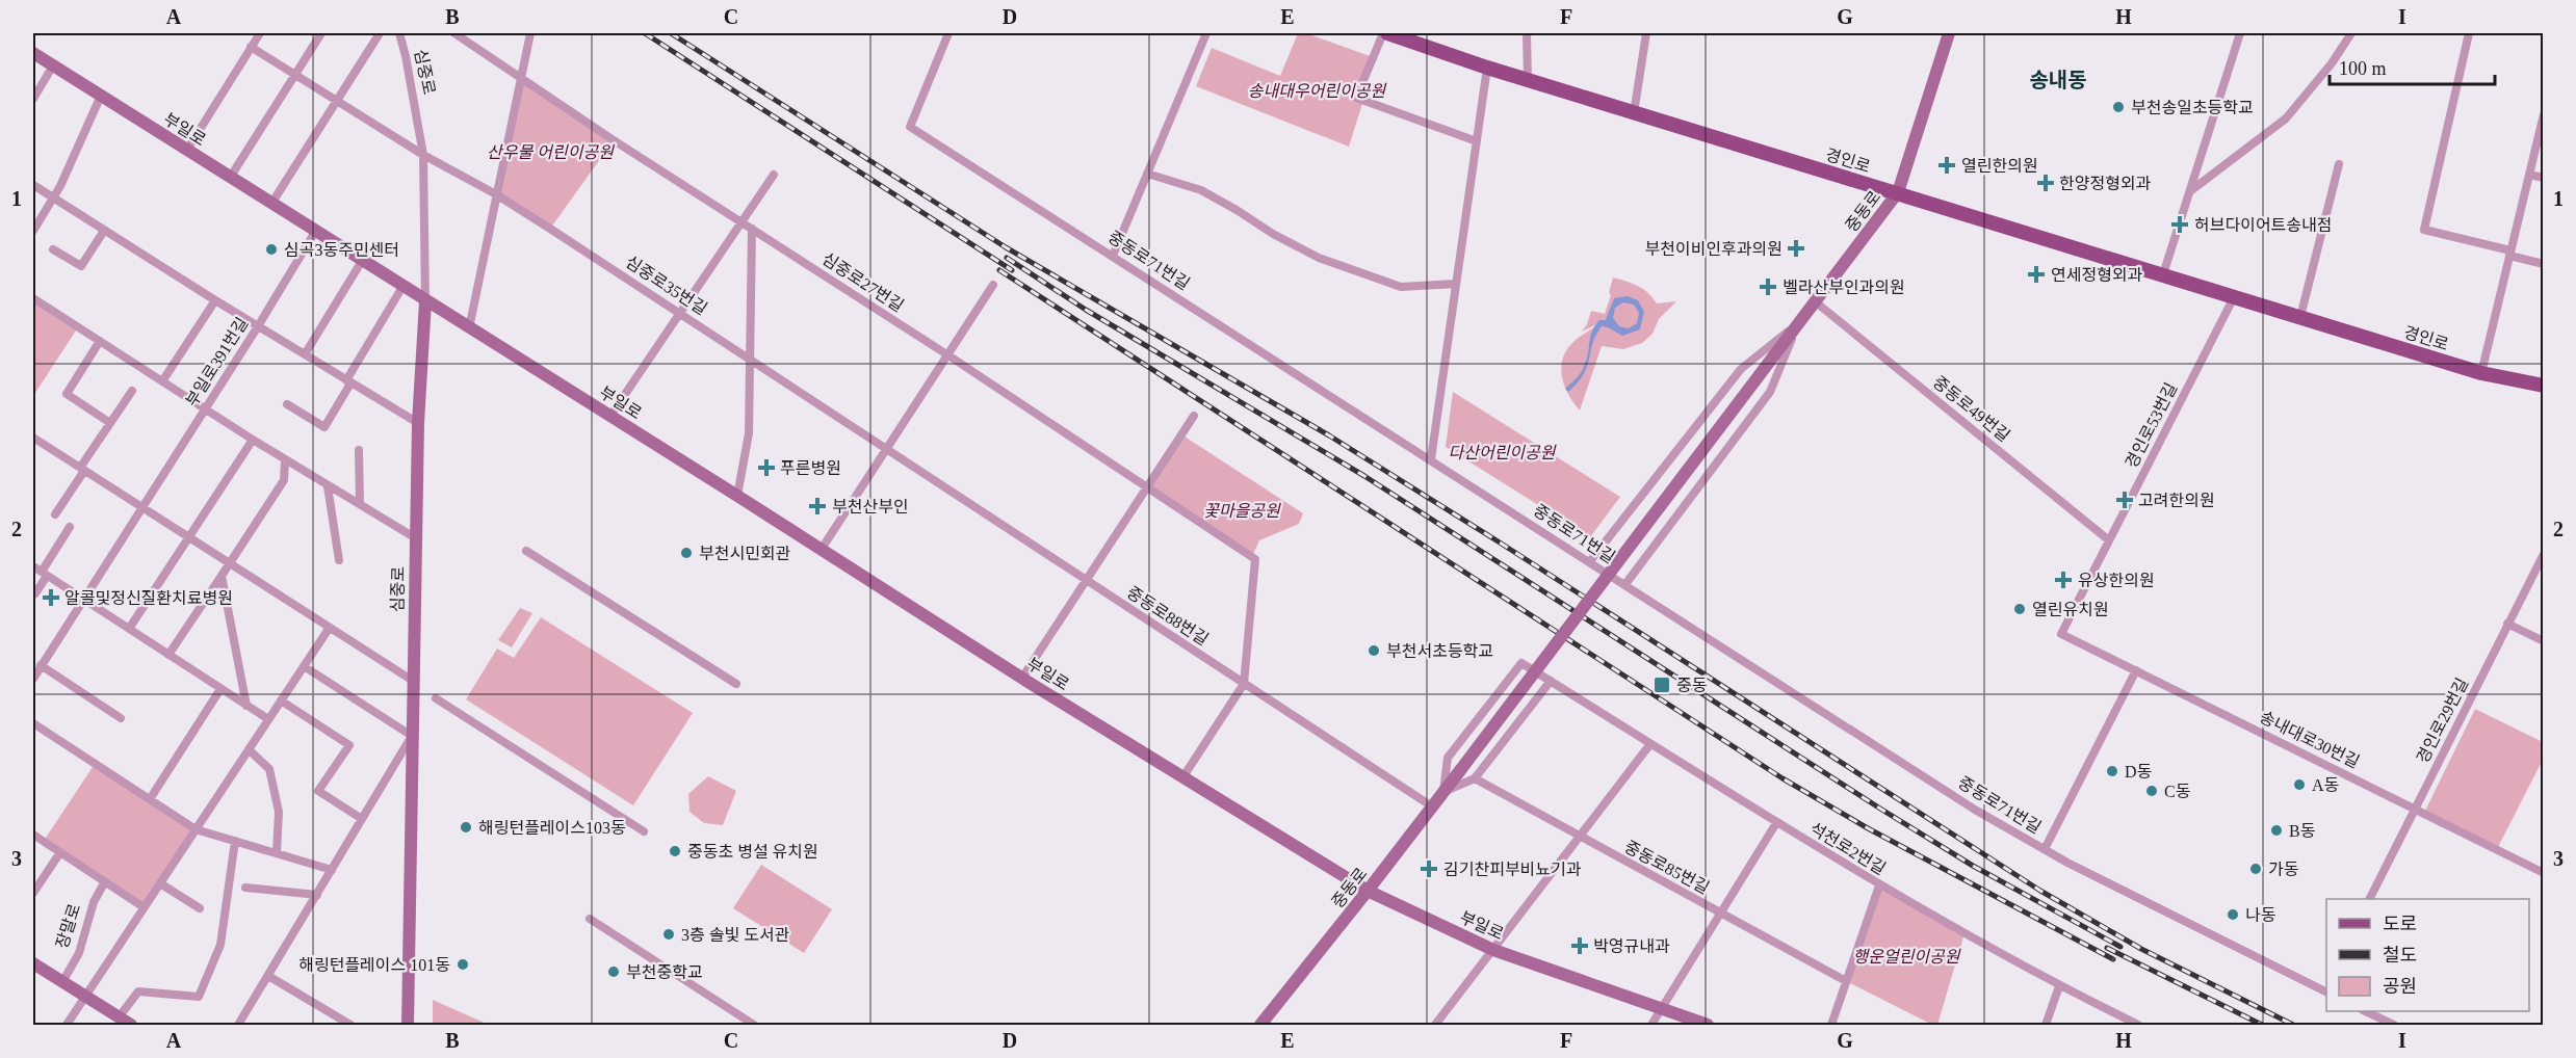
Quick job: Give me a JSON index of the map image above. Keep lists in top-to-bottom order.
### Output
{
  "streets": {
    "main road": ["경인로"],
    "street": [
      "심중로",
      "부일로",
      "중동로",
      "중동로71번길",
      "심중로27번길",
      "심중로35번길",
      "부일로391번길",
      "중동로49번길",
      "경인로53번길",
      "중동로88번길",
      "경인로29번길",
      "송내대로30번길",
      "석천로2번길",
      "중동로85번길",
      "장말로"
    ]
  },
  "crossings": [
    ["심중로", "부일로"],
    ["심중로", "심중로35번길"],
    ["부일로", "중동로"],
    ["부일로", "부일로391번길"],
    ["경인로", "중동로"],
    ["경인로", "경인로53번길"],
    ["중동로", "중동로71번길"],
    ["중동로", "중동로49번길"],
    ["중동로", "중동로88번길"],
    ["중동로", "석천로2번길"],
    ["심중로27번길", "중동로88번길"],
    ["심중로35번길", "중동로88번길"],
    ["중동로49번길", "경인로53번길"],
    ["경인로53번길", "송내대로30번길"],
    ["경인로29번길", "송내대로30번길"]
  ],
  "districts": ["송내동"],
  "parks": [
    "송내대우어린이공원",
    "산우물 어린이공원",
    "다산어린이공원",
    "꽃마을공원",
    "행운얼린이공원"
  ],
  "places": {
    "other": [
      "부천송일초등학교",
      "심곡3동주민센터",
      "부천시민회관",
      "열린유치원",
      "부천서초등학교",
      "D동",
      "A동",
      "C동",
      "해링턴플레이스103동",
      "B동",
      "중동초 병설 유치원",
      "가동",
      "나동",
      "3층 솔빛 도서관",
      "해링턴플레이스 101동",
      "부천중학교"
    ],
    "health": [
      "열린한의원",
      "한양정형외과",
      "허브다이어트송내점",
      "부천이비인후과의원",
      "연세정형외과",
      "벨라산부인과의원",
      "푸른병원",
      "고려한의원",
      "부천산부인",
      "유상한의원",
      "알콜및정신질환치료병원",
      "김기찬피부비뇨기과",
      "박영규내과"
    ],
    "transit": ["중동"]
  },
  "legend": ["도로", "철도", "공원"],
  "scale_bar": "100 m",
  "grid": {
    "columns": [
      "A",
      "B",
      "C",
      "D",
      "E",
      "F",
      "G",
      "H",
      "I"
    ],
    "rows": ["1", "2", "3"]
  }
}
